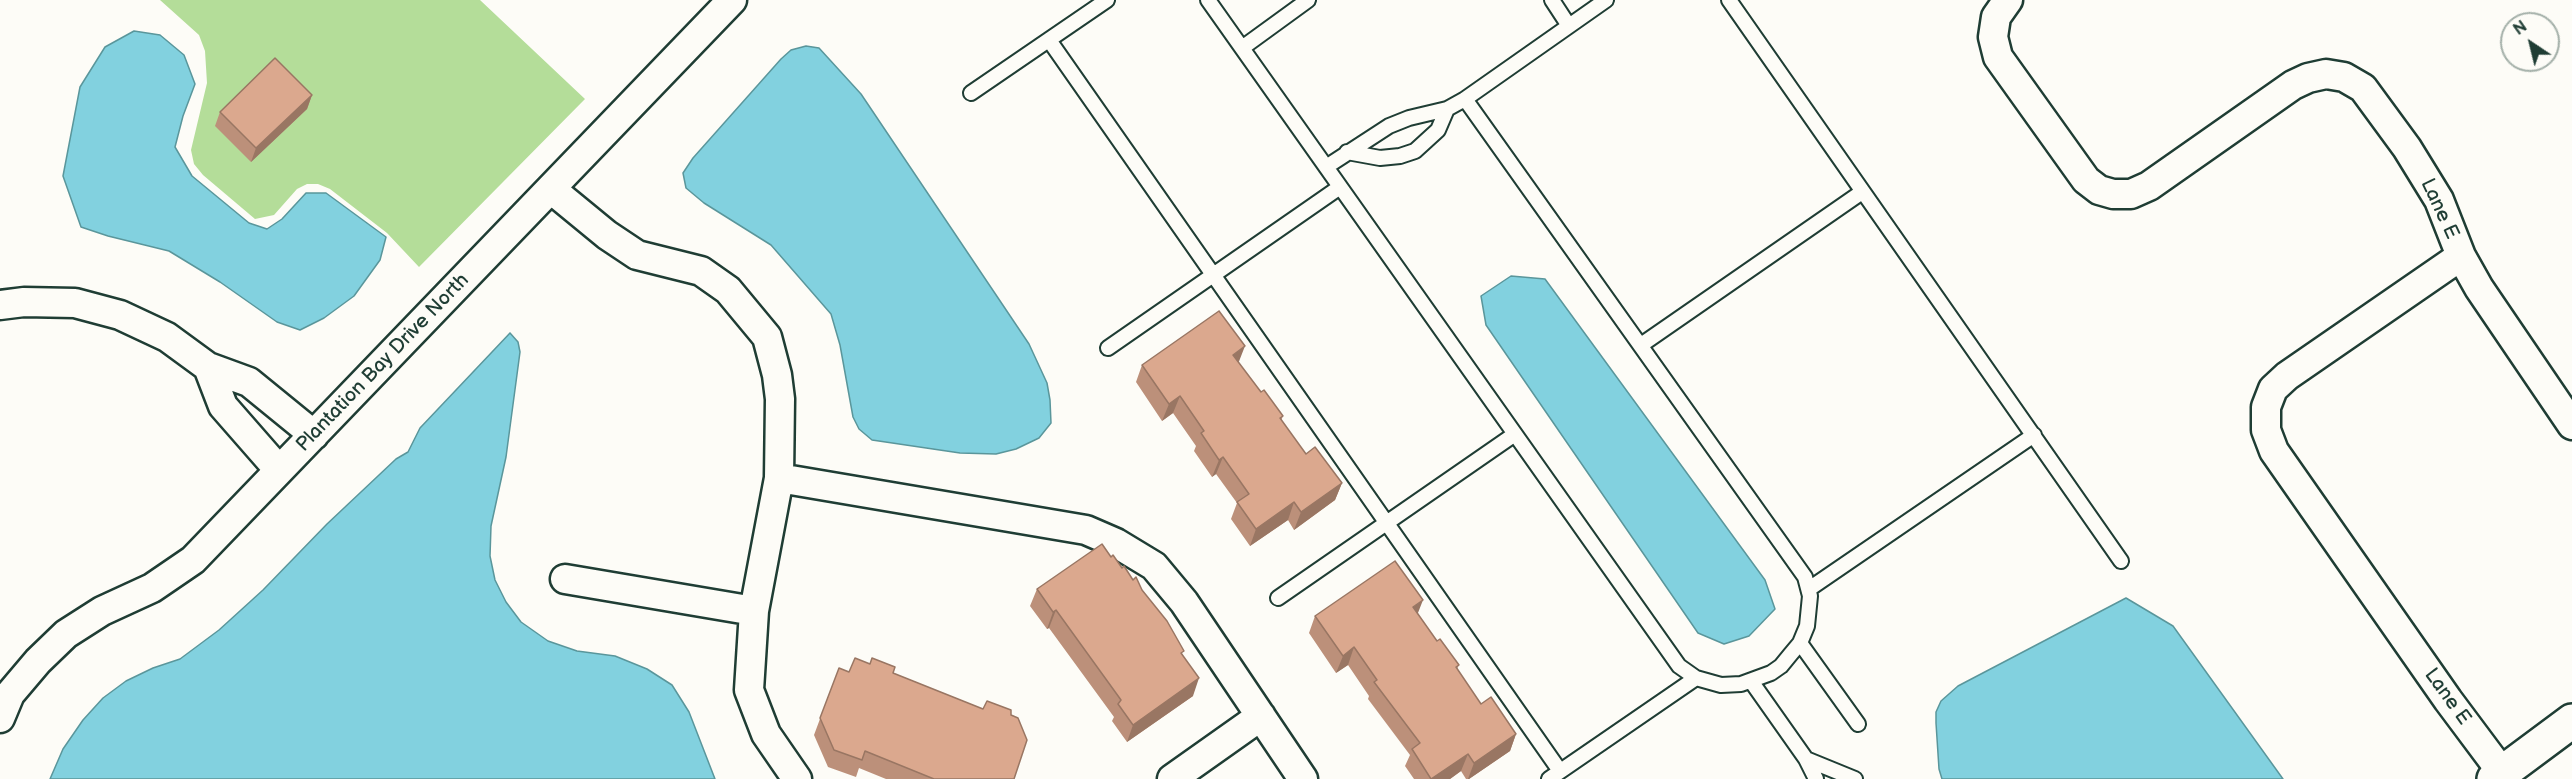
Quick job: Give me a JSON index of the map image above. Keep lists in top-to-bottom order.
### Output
{
  "streets": {
    "street": ["Lane E", "Plantation Bay Drive North"]
  },
  "north": "top left"
}
